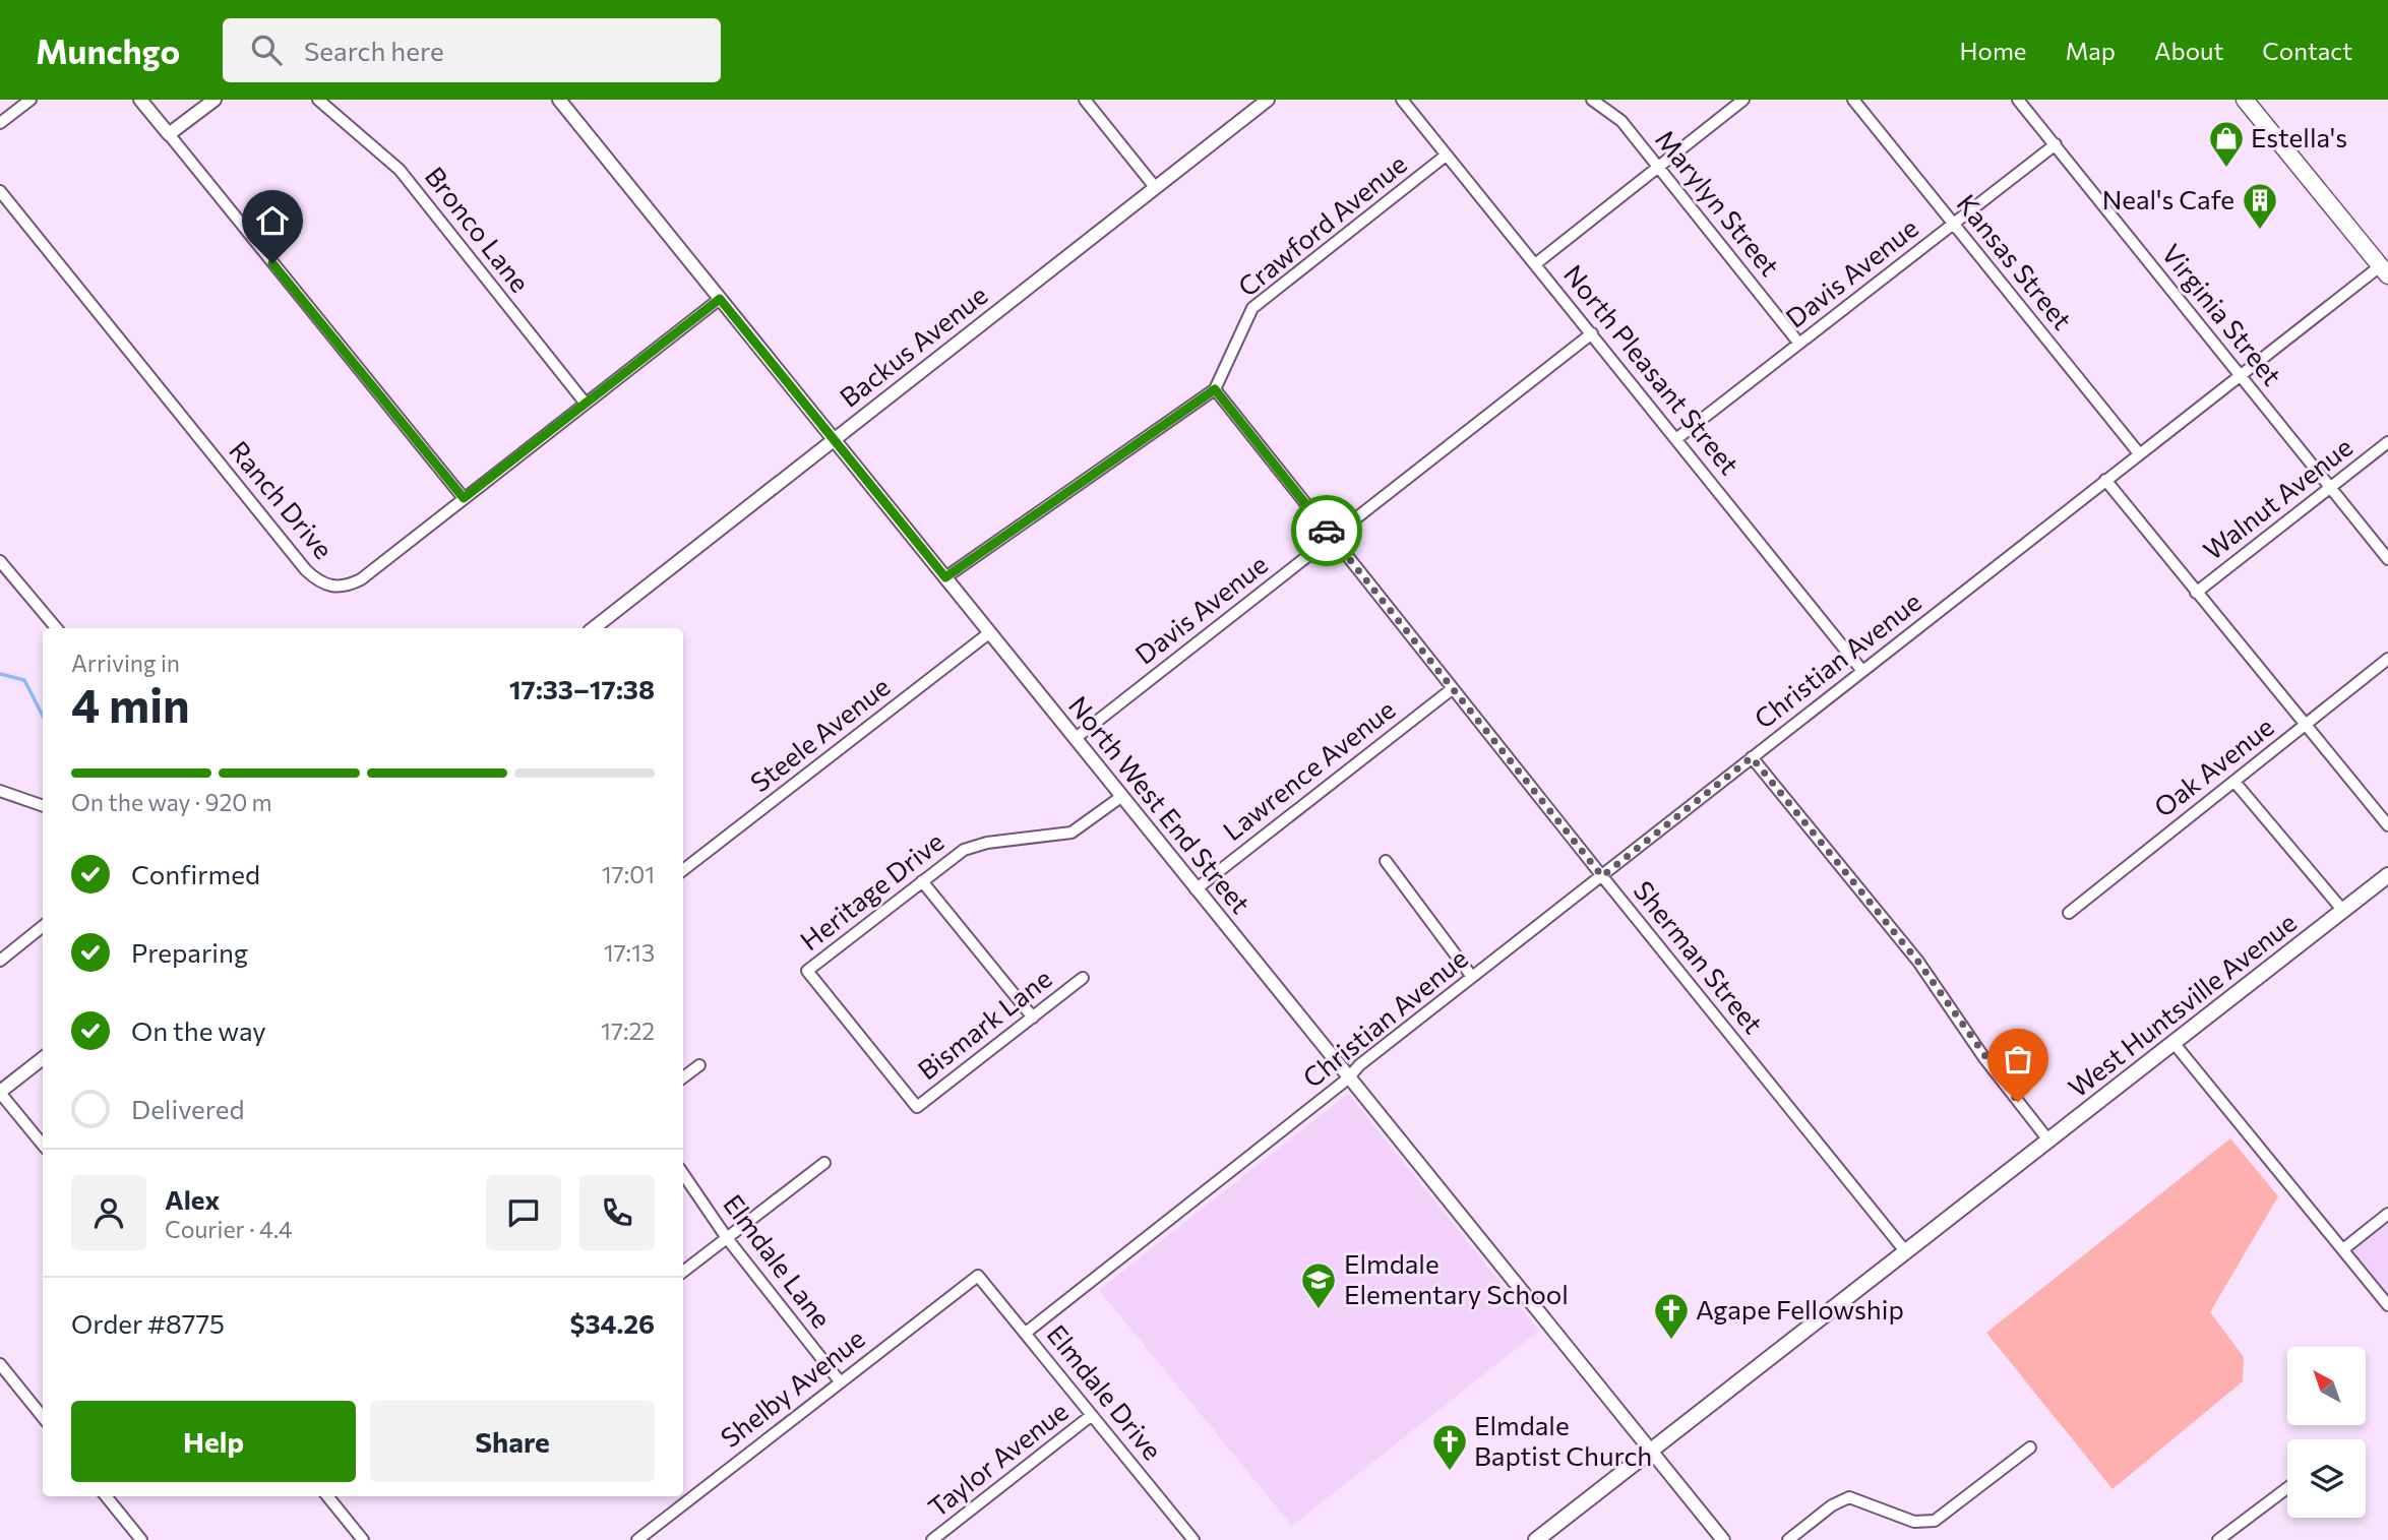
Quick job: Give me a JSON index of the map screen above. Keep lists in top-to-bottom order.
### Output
{
  "streets": {
    "main road": ["West Huntsville Avenue"],
    "street": [
      "Marylyn Street",
      "Crawford Avenue",
      "Bronco Lane",
      "Kansas Street",
      "Davis Avenue",
      "Virginia Street",
      "Backus Avenue",
      "North Pleasant Street",
      "Walnut Avenue",
      "Ranch Drive",
      "Christian Avenue",
      "Steele Avenue",
      "Oak Avenue",
      "Lawrence Avenue",
      "North West End Street",
      "Heritage Drive",
      "Sherman Street",
      "Bismark Lane",
      "Elmdale Lane",
      "Shelby Avenue",
      "Elmdale Drive",
      "Taylor Avenue"
    ]
  },
  "crossings": [
    ["Marylyn Street", "Davis Avenue"],
    ["Crawford Avenue", "North Pleasant Street"],
    ["Crawford Avenue", "Sherman Street"],
    ["Bronco Lane", "Ranch Drive"],
    ["Kansas Street", "Davis Avenue"],
    ["Kansas Street", "Christian Avenue"],
    ["Davis Avenue", "Virginia Street"],
    ["Davis Avenue", "North Pleasant Street"],
    ["Davis Avenue", "North West End Street"],
    ["Davis Avenue", "Sherman Street"],
    ["Virginia Street", "Walnut Avenue"],
    ["Virginia Street", "Christian Avenue"],
    ["Backus Avenue", "North West End Street"],
    ["North Pleasant Street", "Christian Avenue"],
    ["Ranch Drive", "North West End Street"],
    ["Christian Avenue", "North West End Street"],
    ["Christian Avenue", "Sherman Street"],
    ["Christian Avenue", "Elmdale Drive"],
    ["Steele Avenue", "North West End Street"],
    ["Lawrence Avenue", "North West End Street"],
    ["Lawrence Avenue", "Sherman Street"],
    ["North West End Street", "Heritage Drive"],
    ["North West End Street", "West Huntsville Avenue"],
    ["Heritage Drive", "Bismark Lane"],
    ["Sherman Street", "West Huntsville Avenue"],
    ["Elmdale Lane", "Shelby Avenue"],
    ["Shelby Avenue", "Elmdale Drive"],
    ["Elmdale Drive", "Taylor Avenue"]
  ],
  "places": {
    "shop": ["Estella's"],
    "building": ["Neal's Cafe"],
    "school or university": ["Elmdale Elementary School"],
    "church": ["Agape Fellowship", "Elmdale Baptist Church"]
  },
  "north": "top left",
  "page": {
    "header": "Munchgo",
    "search": "Search here",
    "nav": [
      "Home",
      "Map",
      "About",
      "Contact"
    ],
    "heading": ["4 min", "Arriving in", "17:33–17:38"],
    "panel": [
      "Alex",
      "Courier · 4.4",
      "Order #8775",
      "$34.26"
    ],
    "bar": "On the way · 920 m",
    "list": [
      ["Confirmed", "17:01"],
      ["Preparing", "17:13"],
      ["On the way", "17:22"],
      "Delivered"
    ],
    "buttons": ["Help", "Share"]
  }
}
